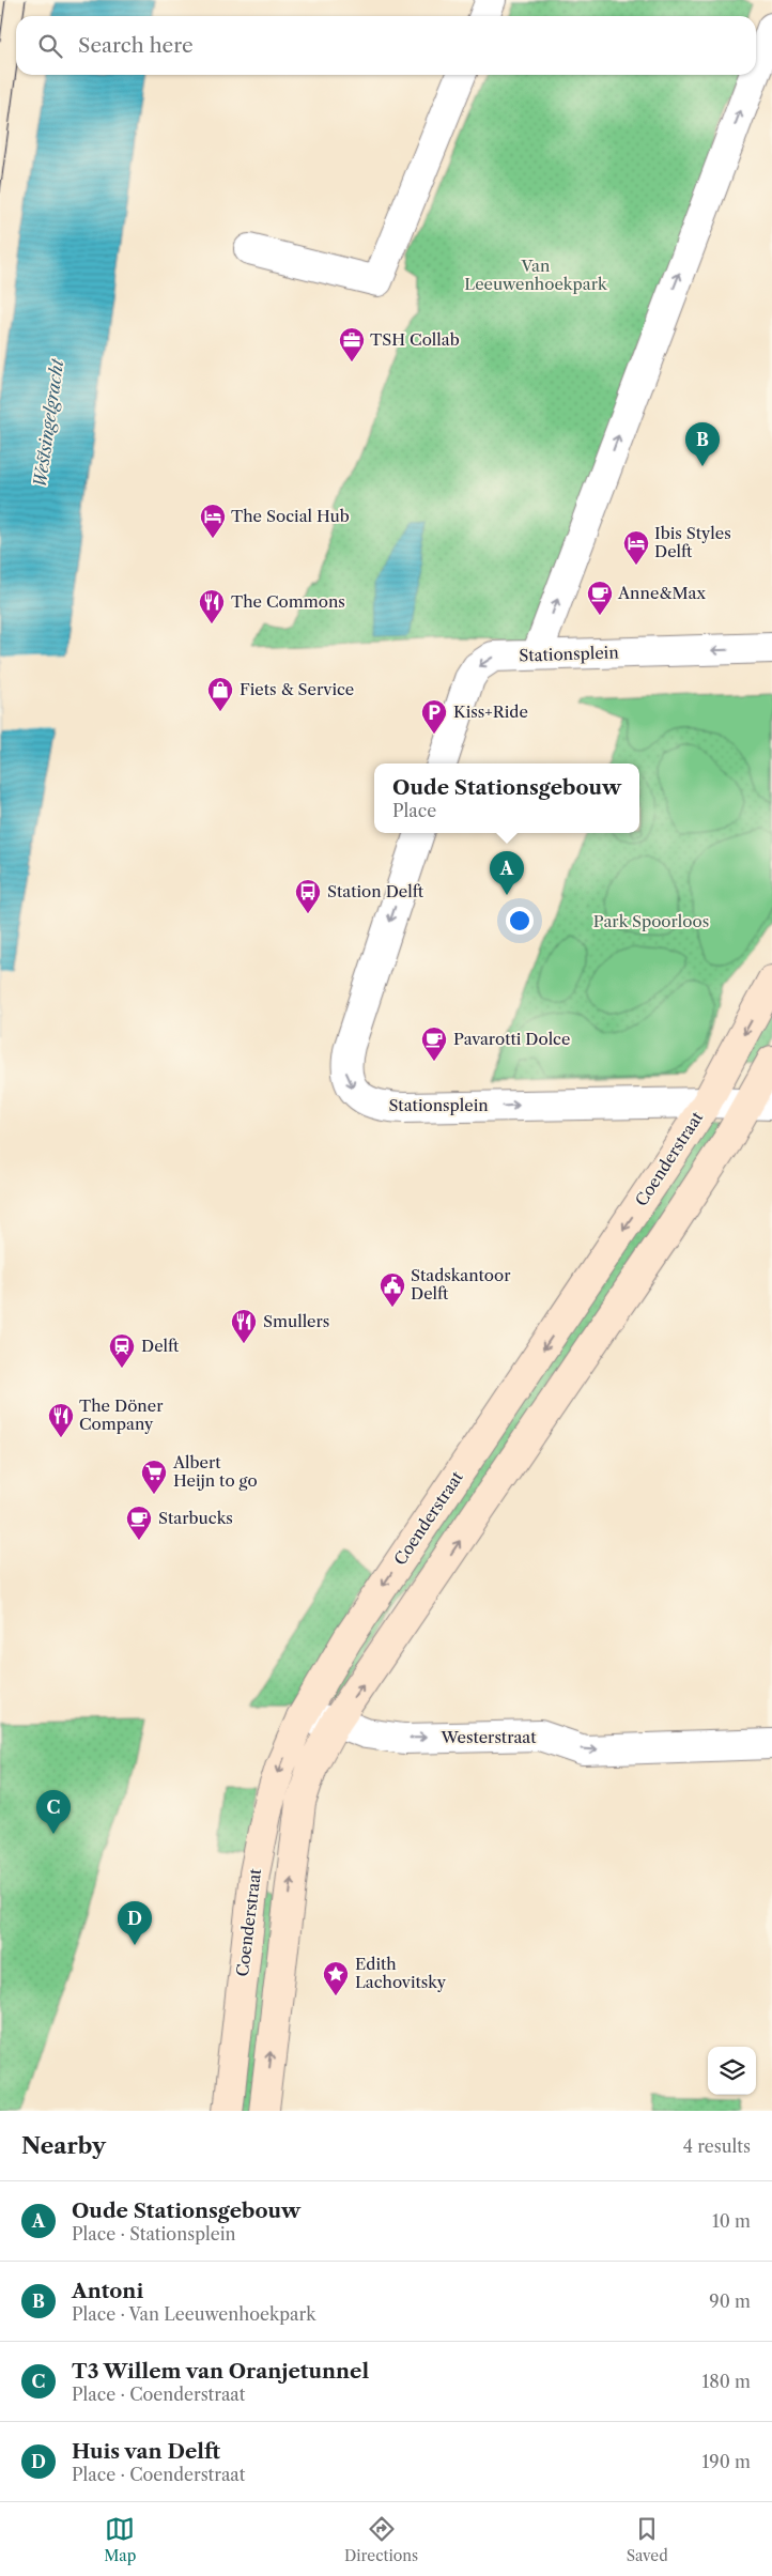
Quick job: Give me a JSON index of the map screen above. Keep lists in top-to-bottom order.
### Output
{
  "streets": {
    "street": ["Stationsplein", "Coenderstraat", "Westerstraat"]
  },
  "crossings": [
    ["Stationsplein", "Coenderstraat"],
    ["Coenderstraat", "Westerstraat"]
  ],
  "one_way": ["Westerstraat"],
  "water": ["Westsingelgracht"],
  "parks": ["Van Leeuwenhoekpark", "Park Spoorloos"],
  "places": {
    "office": ["TSH Collab"],
    "hotel": ["The Social Hub", "Ibis Styles Delft"],
    "cafe": ["Anne&Max", "Pavarotti Dolce", "Starbucks"],
    "restaurant": ["The Commons", "Smullers", "The Döner Company"],
    "shop": ["Fiets & Service"],
    "parking": ["Kiss+Ride"],
    "bus stop": ["Station Delft"],
    "public building": ["Stadskantoor Delft"],
    "station": ["Delft"],
    "supermarket": ["Albert Heijn to go"],
    "place": ["Edith Lachovitsky"]
  },
  "page": {
    "search": "Search here",
    "pins": [
      "B",
      "A",
      "C",
      "D"
    ],
    "popup": ["Oude Stationsgebouw", "Place"],
    "heading": ["Nearby", "4 results"],
    "list": [
      {
        "mark": "A",
        "name": "Oude Stationsgebouw",
        "note": "Place · Stationsplein",
        "value": "10 m"
      },
      {
        "mark": "B",
        "name": "Antoni",
        "note": "Place · Van Leeuwenhoekpark",
        "value": "90 m"
      },
      {
        "mark": "C",
        "name": "T3 Willem van Oranjetunnel",
        "note": "Place · Coenderstraat",
        "value": "180 m"
      },
      {
        "mark": "D",
        "name": "Huis van Delft",
        "note": "Place · Coenderstraat",
        "value": "190 m"
      }
    ],
    "nav": ["Map", "Directions", "Saved"]
  }
}
